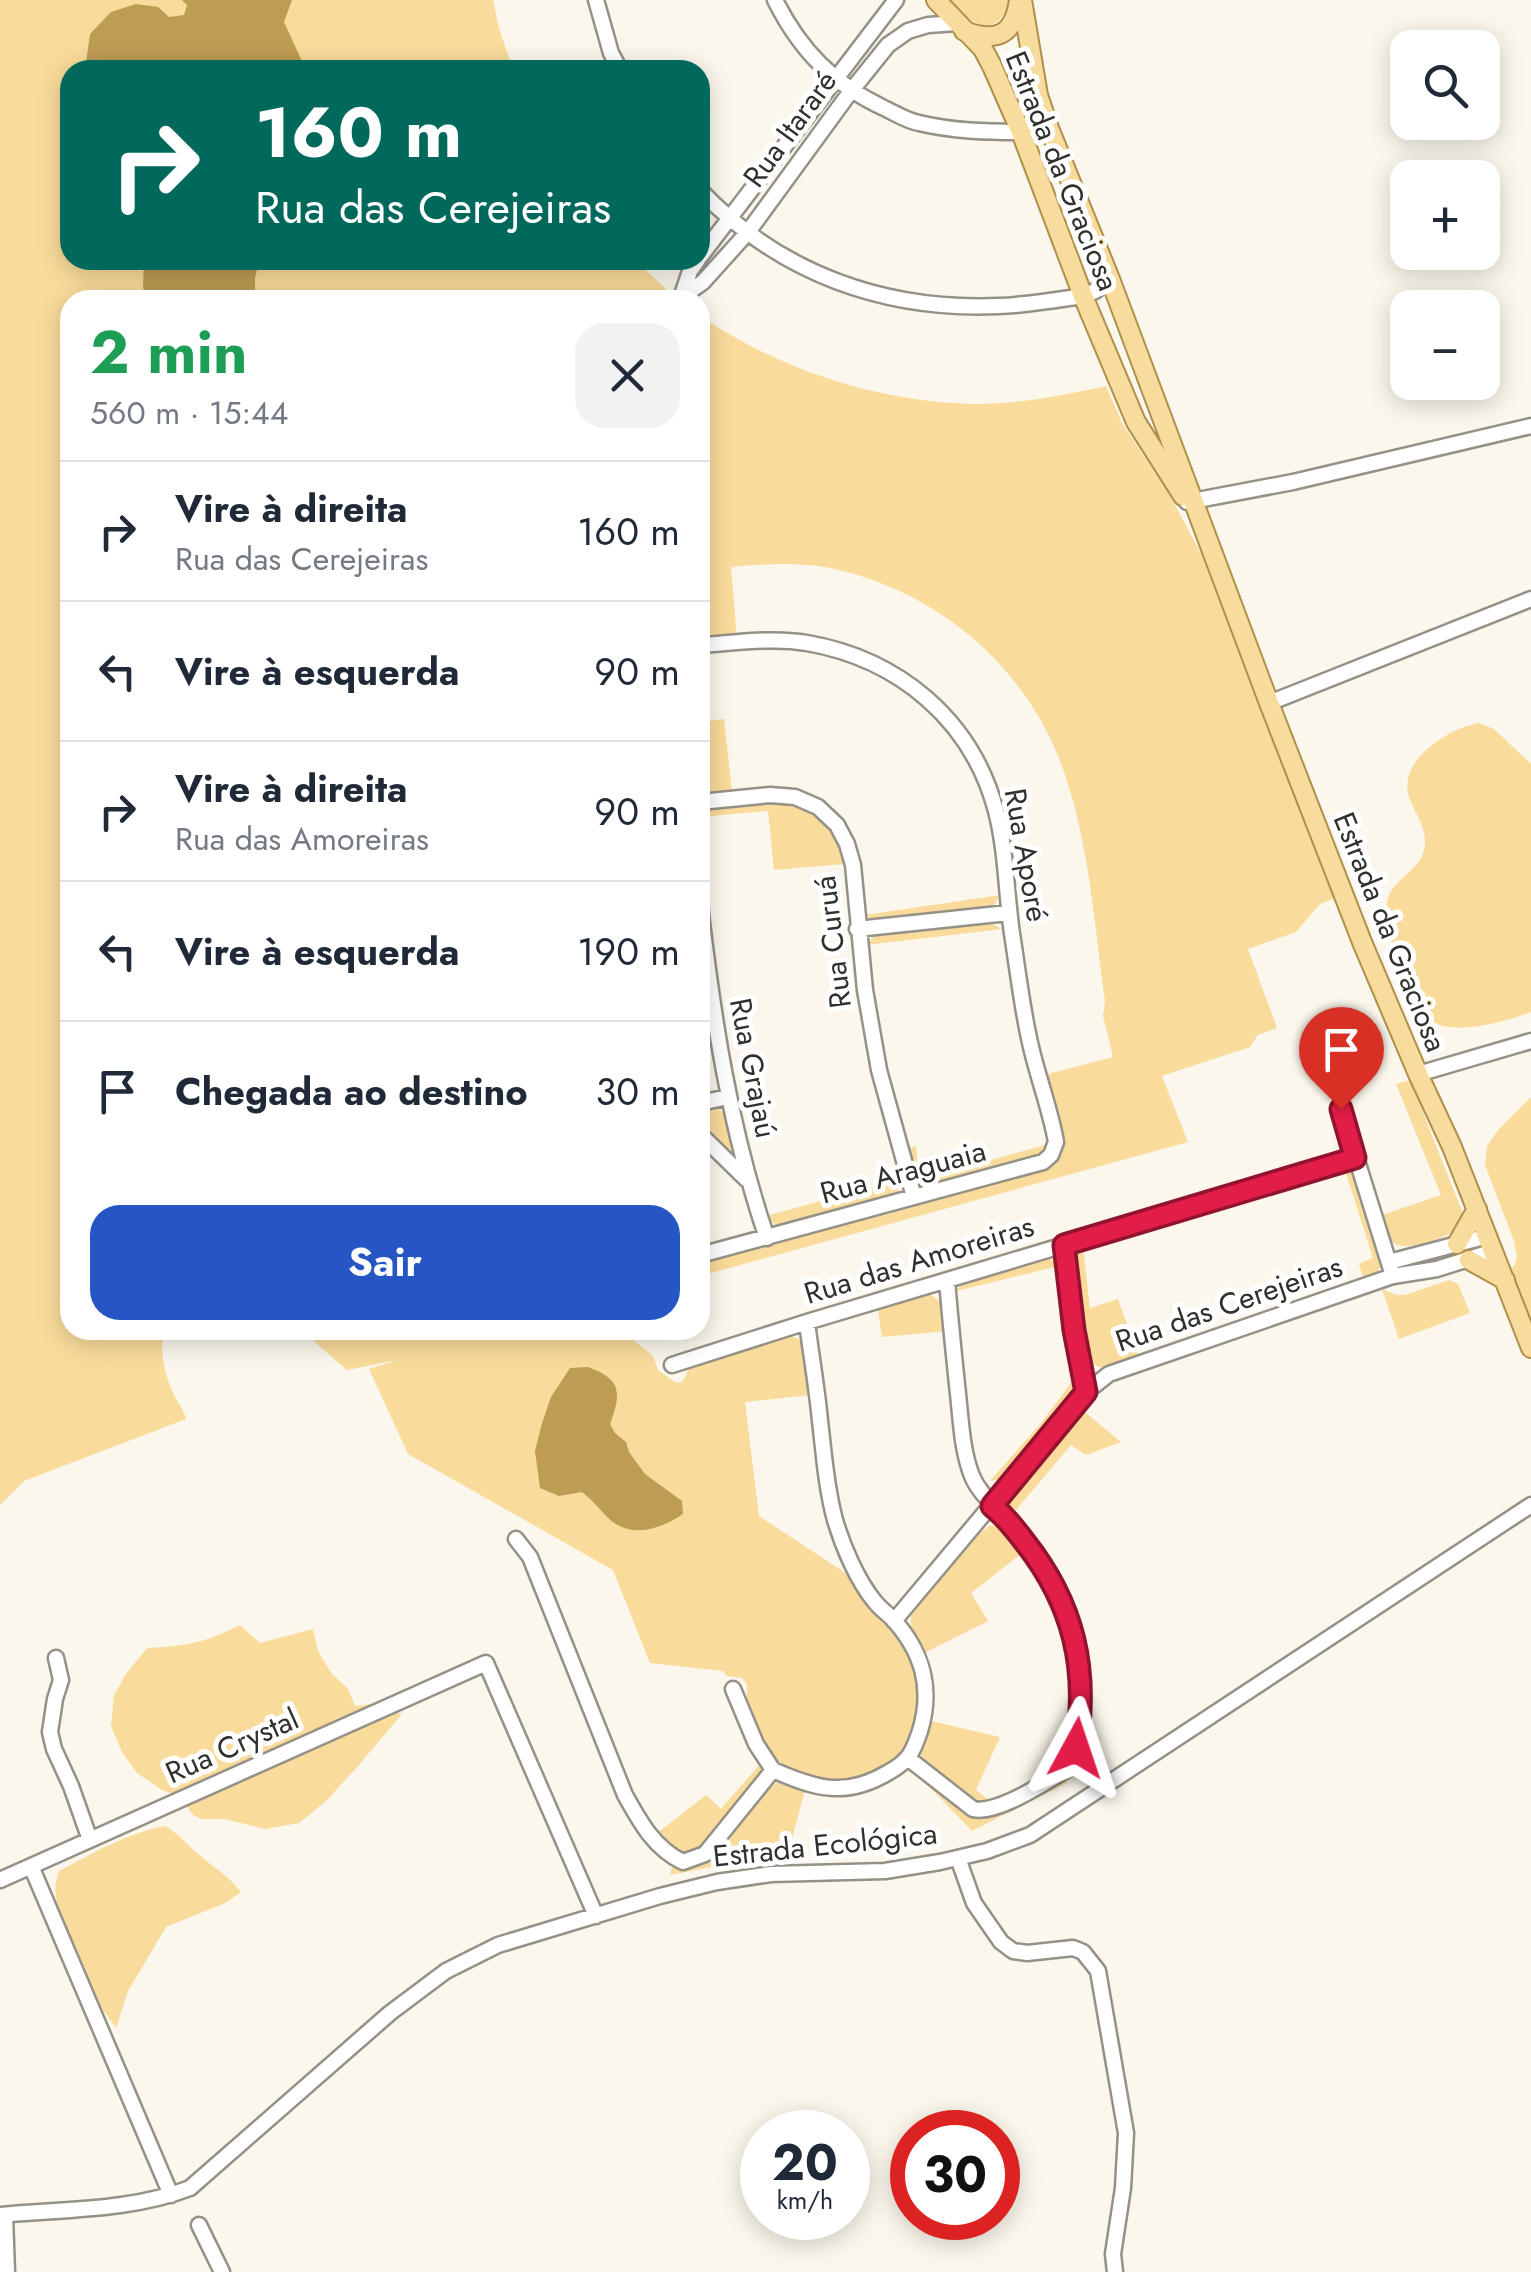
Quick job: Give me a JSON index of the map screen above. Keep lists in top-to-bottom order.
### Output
{
  "streets": {
    "main road": ["Estrada da Graciosa"],
    "street": [
      "Rua Itararé",
      "Rua Aporé",
      "Rua Curuá",
      "Rua Grajaú",
      "Rua Araguaia",
      "Rua das Amoreiras",
      "Rua das Cerejeiras",
      "Rua Crystal",
      "Estrada Ecológica"
    ]
  },
  "crossings": [
    ["Rua Itararé", "Estrada da Graciosa"],
    ["Rua Aporé", "Rua Araguaia"],
    ["Rua Curuá", "Rua Araguaia"],
    ["Rua Grajaú", "Rua Araguaia"],
    ["Rua Crystal", "Estrada Ecológica"]
  ],
  "page": {
    "map_buttons": ["+", "−"],
    "turn": ["160 m", "Rua das Cerejeiras"],
    "heading": ["2 min", "560 m · 15:44"],
    "list": [
      {
        "name": "Vire à direita",
        "note": "Rua das Cerejeiras",
        "value": "160 m"
      },
      {
        "name": "Vire à esquerda",
        "value": "90 m"
      },
      {
        "name": "Vire à direita",
        "note": "Rua das Amoreiras",
        "value": "90 m"
      },
      {
        "name": "Vire à esquerda",
        "value": "190 m"
      },
      {
        "name": "Chegada ao destino",
        "value": "30 m"
      }
    ],
    "buttons": "Sair",
    "speed": "20 km/h",
    "limit": "30"
  }
}
